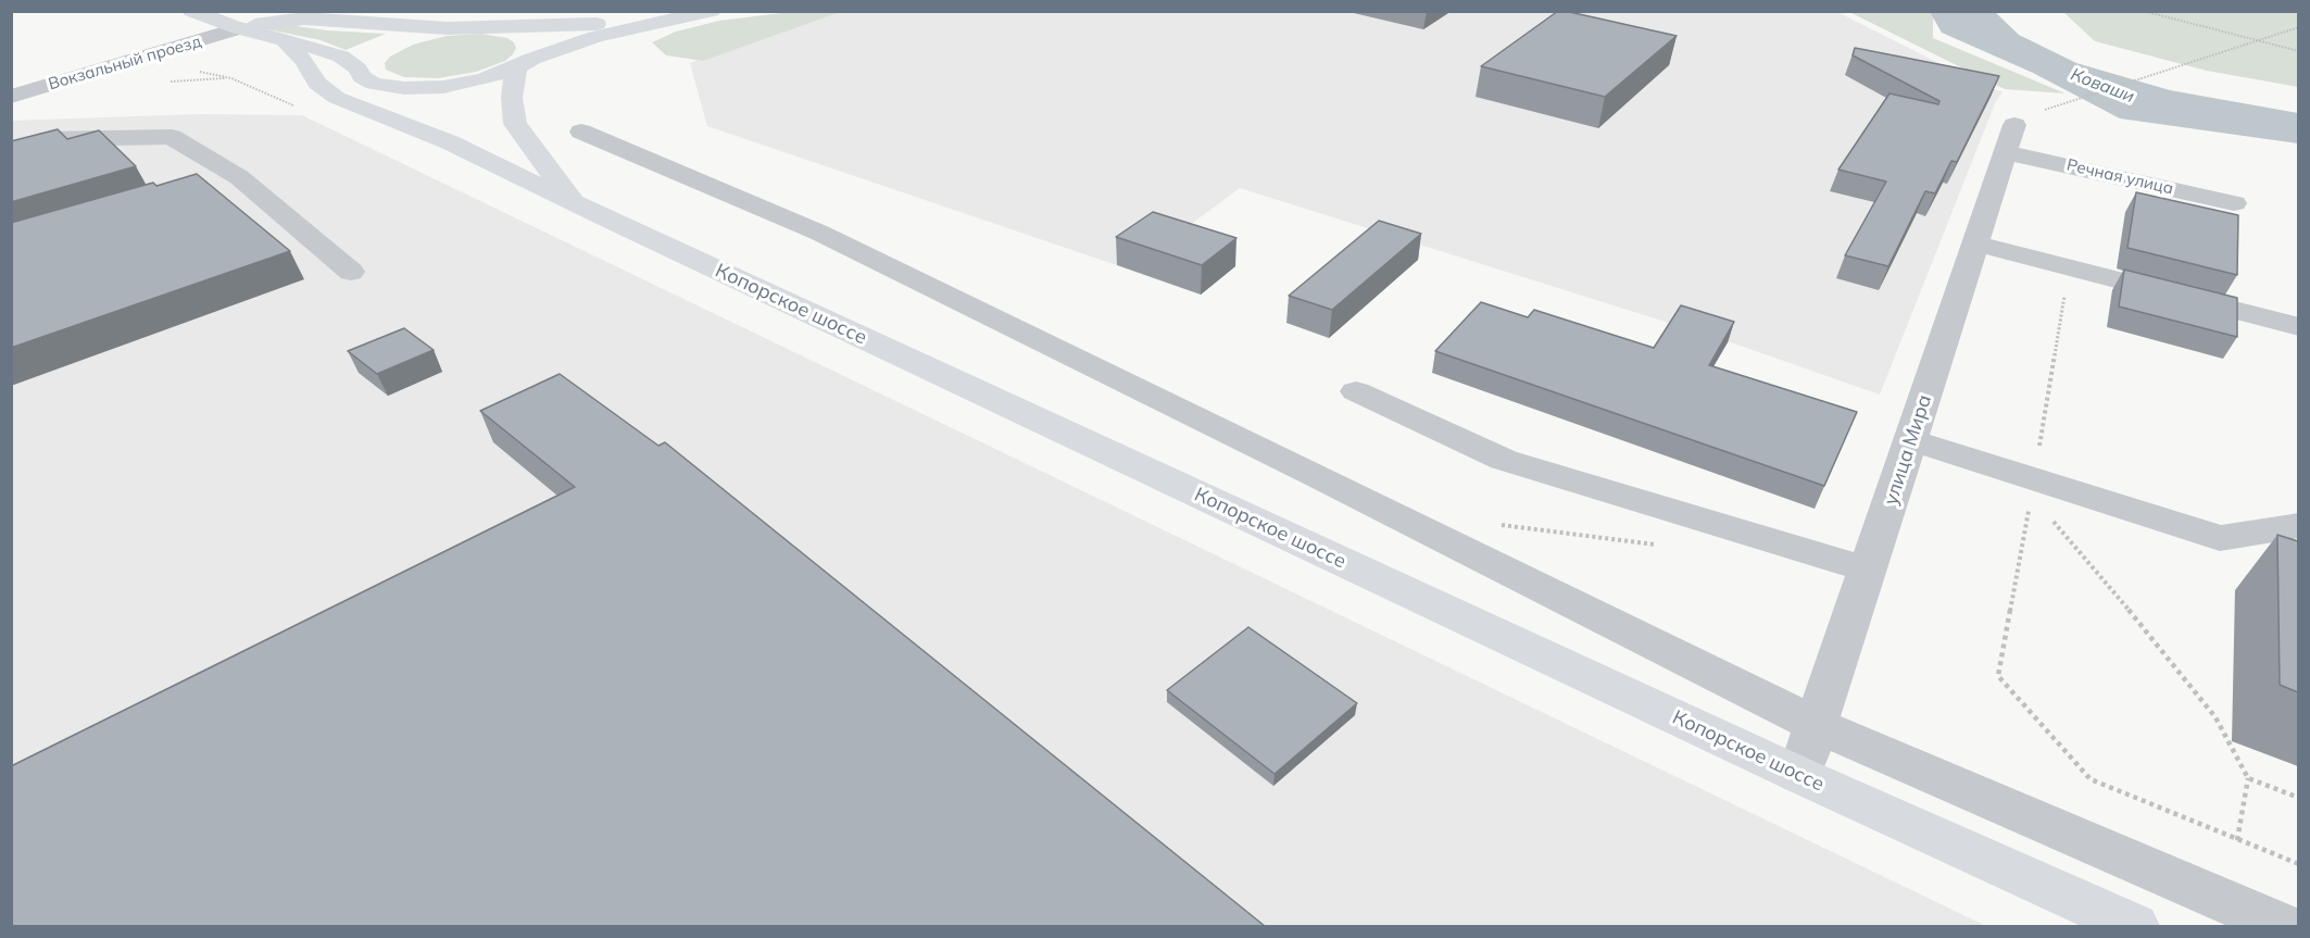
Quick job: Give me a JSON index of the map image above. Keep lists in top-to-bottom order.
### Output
{
  "streets": {
    "main road": ["Копорское шоссе"],
    "street": ["Вокзальный проезд", "Речная улица", "улица Мира"]
  },
  "crossings": [
    ["Речная улица", "улица Мира"],
    ["Копорское шоссе", "улица Мира"]
  ],
  "water": ["Коваши"]
}
